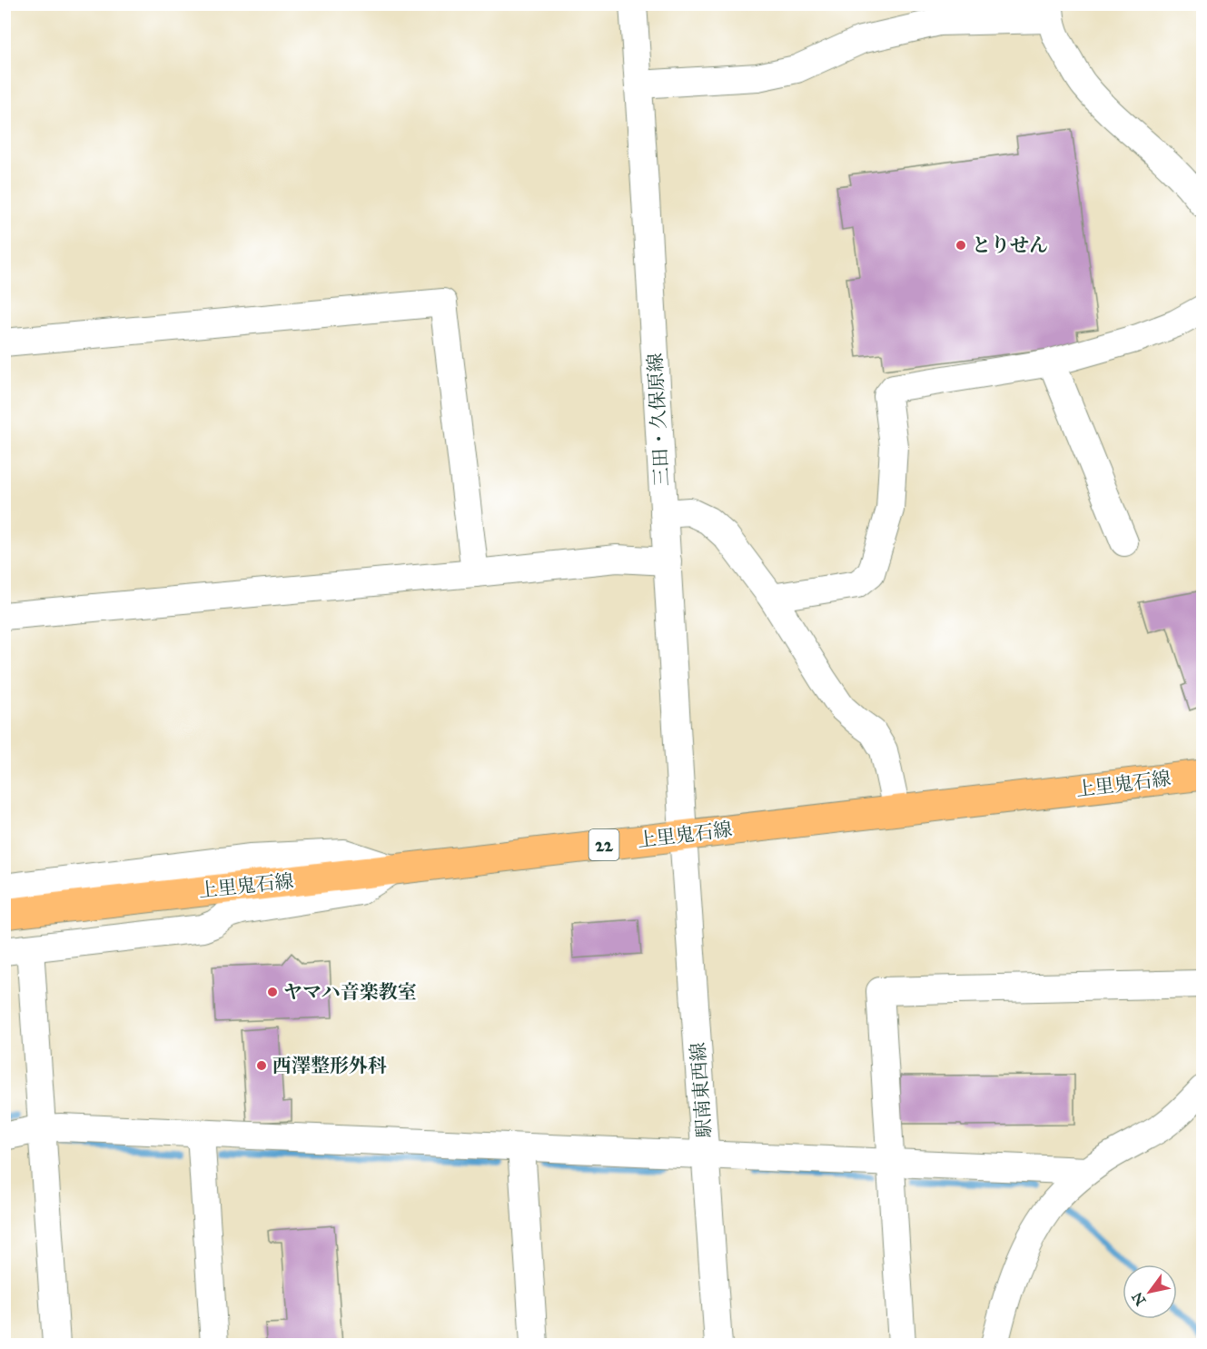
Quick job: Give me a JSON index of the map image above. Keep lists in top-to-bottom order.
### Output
{
  "streets": {
    "main road": ["上里鬼石線", "22"],
    "street": ["三田・久保原線", "駅南東西線"]
  },
  "crossings": [
    ["三田・久保原線", "上里鬼石線"],
    ["三田・久保原線", "駅南東西線"],
    ["上里鬼石線", "駅南東西線"]
  ],
  "places": ["とりせん", "ヤマハ音楽教室", "西澤整形外科"],
  "north": "bottom left"
}
